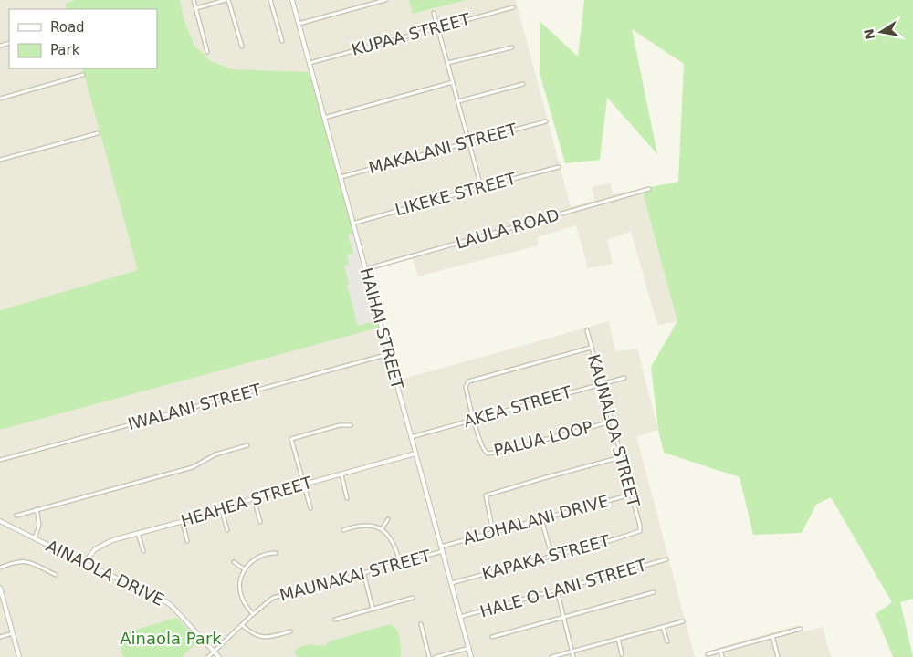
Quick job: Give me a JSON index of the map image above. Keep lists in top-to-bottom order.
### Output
{
  "streets": {
    "street": [
      "KUPAA STREET",
      "MAKALANI STREET",
      "LIKEKE STREET",
      "LAULA ROAD",
      "HAIHAI STREET",
      "IWALANI STREET",
      "AKEA STREET",
      "KAUNALOA STREET",
      "PALUA LOOP",
      "HEAHEA STREET",
      "ALOHALANI DRIVE",
      "KAPAKA STREET",
      "AINAOLA DRIVE",
      "MAUNAKAI STREET",
      "HALE O LANI STREET"
    ]
  },
  "crossings": [
    ["KUPAA STREET", "HAIHAI STREET"],
    ["MAKALANI STREET", "HAIHAI STREET"],
    ["LIKEKE STREET", "HAIHAI STREET"],
    ["LAULA ROAD", "HAIHAI STREET"],
    ["HAIHAI STREET", "IWALANI STREET"],
    ["HAIHAI STREET", "AKEA STREET"],
    ["HAIHAI STREET", "HEAHEA STREET"],
    ["HAIHAI STREET", "ALOHALANI DRIVE"],
    ["HAIHAI STREET", "KAPAKA STREET"],
    ["HAIHAI STREET", "MAUNAKAI STREET"],
    ["HAIHAI STREET", "HALE O LANI STREET"],
    ["AKEA STREET", "KAUNALOA STREET"],
    ["AKEA STREET", "PALUA LOOP"],
    ["KAUNALOA STREET", "PALUA LOOP"],
    ["KAUNALOA STREET", "ALOHALANI DRIVE"],
    ["KAUNALOA STREET", "KAPAKA STREET"],
    ["HEAHEA STREET", "AINAOLA DRIVE"],
    ["AINAOLA DRIVE", "MAUNAKAI STREET"]
  ],
  "parks": ["Ainaola Park"],
  "legend": ["Road", "Park"],
  "north": "left"
}
